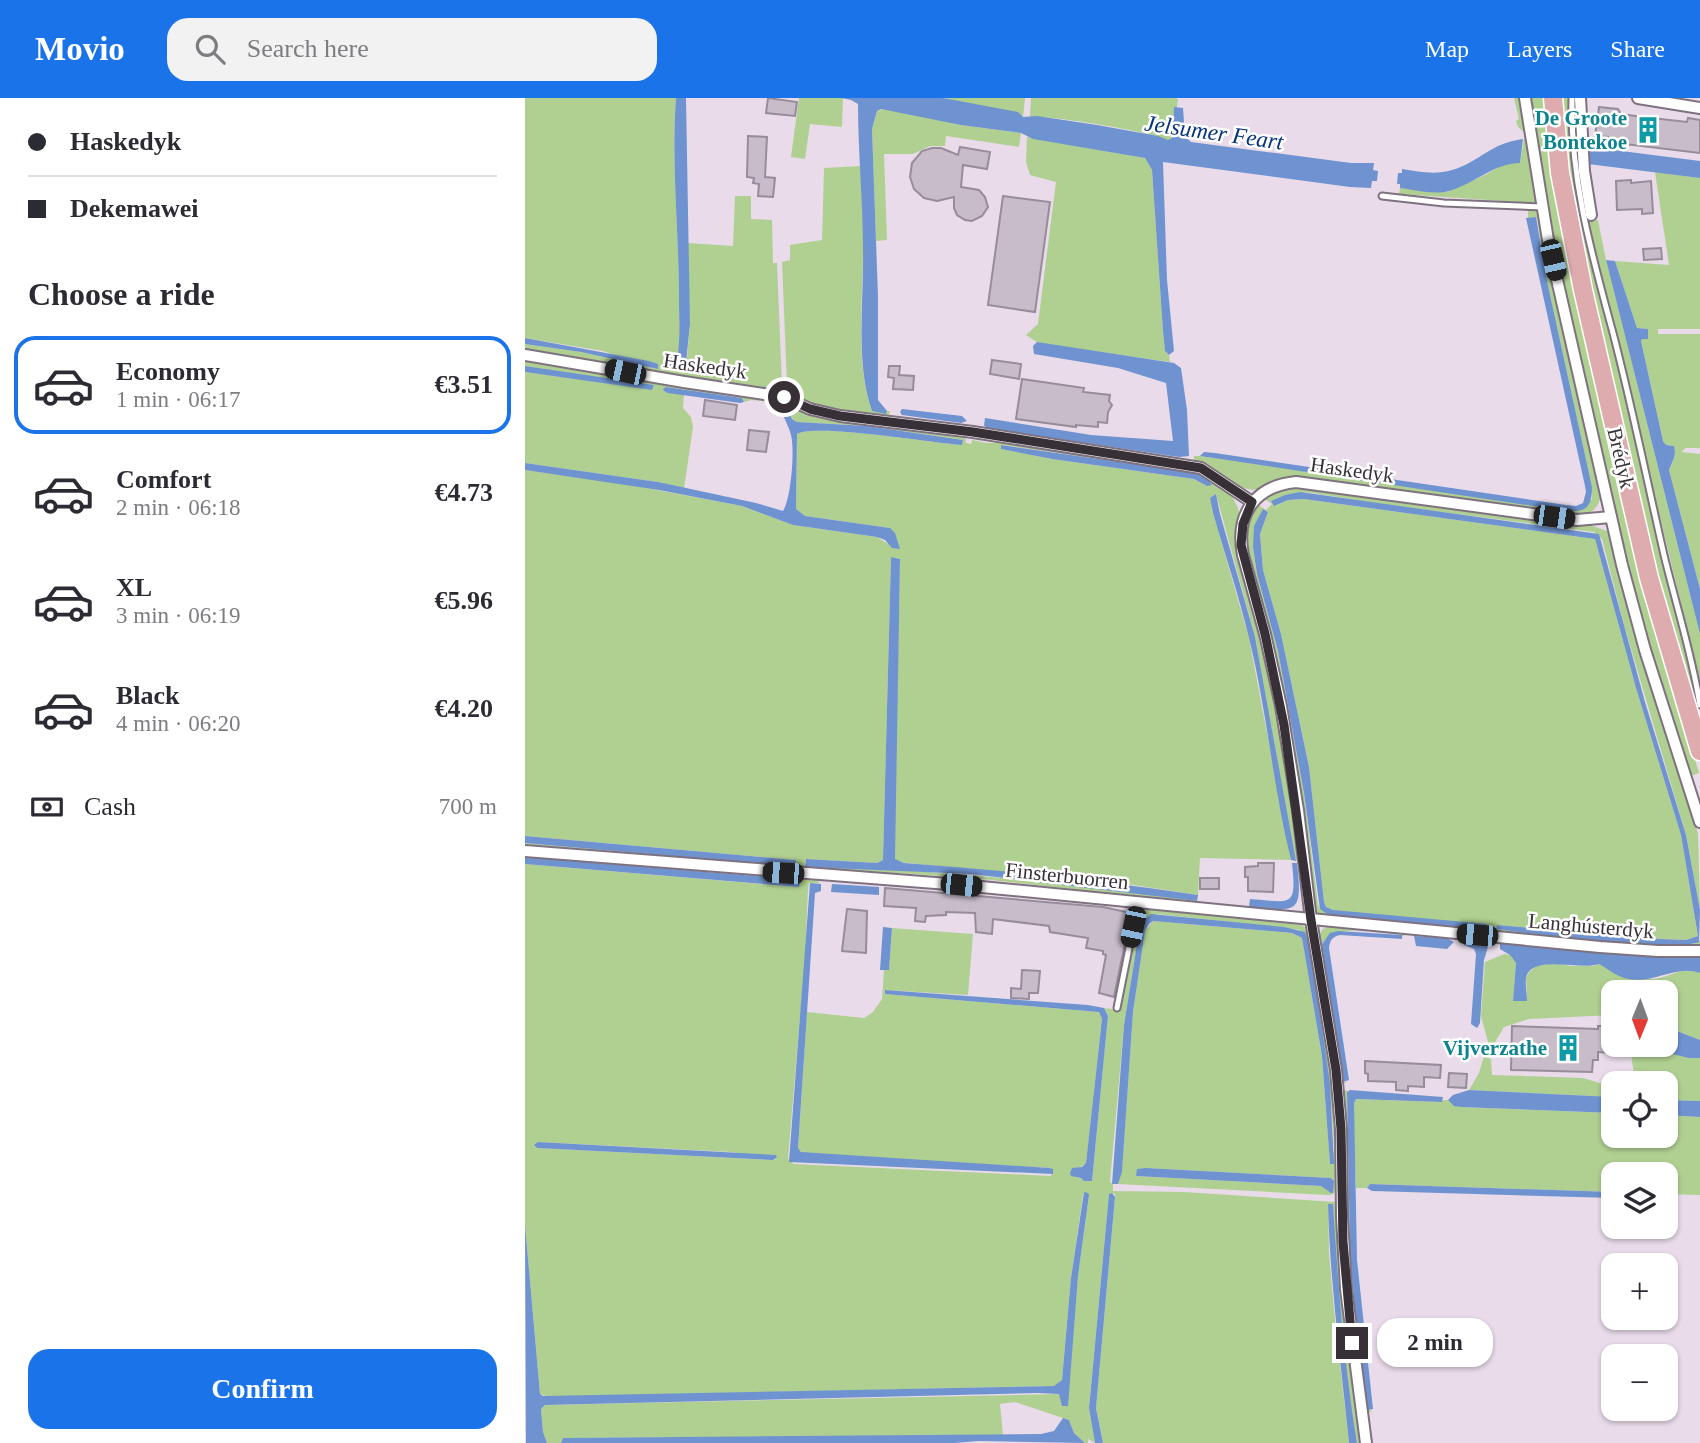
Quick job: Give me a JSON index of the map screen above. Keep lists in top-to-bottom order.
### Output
{
  "streets": {
    "main road": ["Brédyk"],
    "street": ["Haskedyk", "Finsterbuorren", "Langhústerdyk"]
  },
  "crossings": [
    ["Haskedyk", "Brédyk"],
    ["Finsterbuorren", "Langhústerdyk"]
  ],
  "water": ["Jelsumer Feart"],
  "places": {
    "building": ["De Groote Bontekoe", "Vijverzathe"]
  },
  "north": "bottom",
  "page": {
    "header": "Movio",
    "search": "Search here",
    "nav": ["Map", "Layers", "Share"],
    "banner": ["Haskedyk", "Dekemawei"],
    "heading": "Choose a ride",
    "list": [
      {
        "name": "Economy",
        "note": "1 min · 06:17",
        "value": "€3.51"
      },
      {
        "name": "Comfort",
        "note": "2 min · 06:18",
        "value": "€4.73"
      },
      {
        "name": "XL",
        "note": "3 min · 06:19",
        "value": "€5.96"
      },
      {
        "name": "Black",
        "note": "4 min · 06:20",
        "value": "€4.20"
      }
    ],
    "pay": ["Cash", "700 m"],
    "map_buttons": ["+", "−"],
    "bubble": "2 min",
    "buttons": "Confirm"
  }
}
